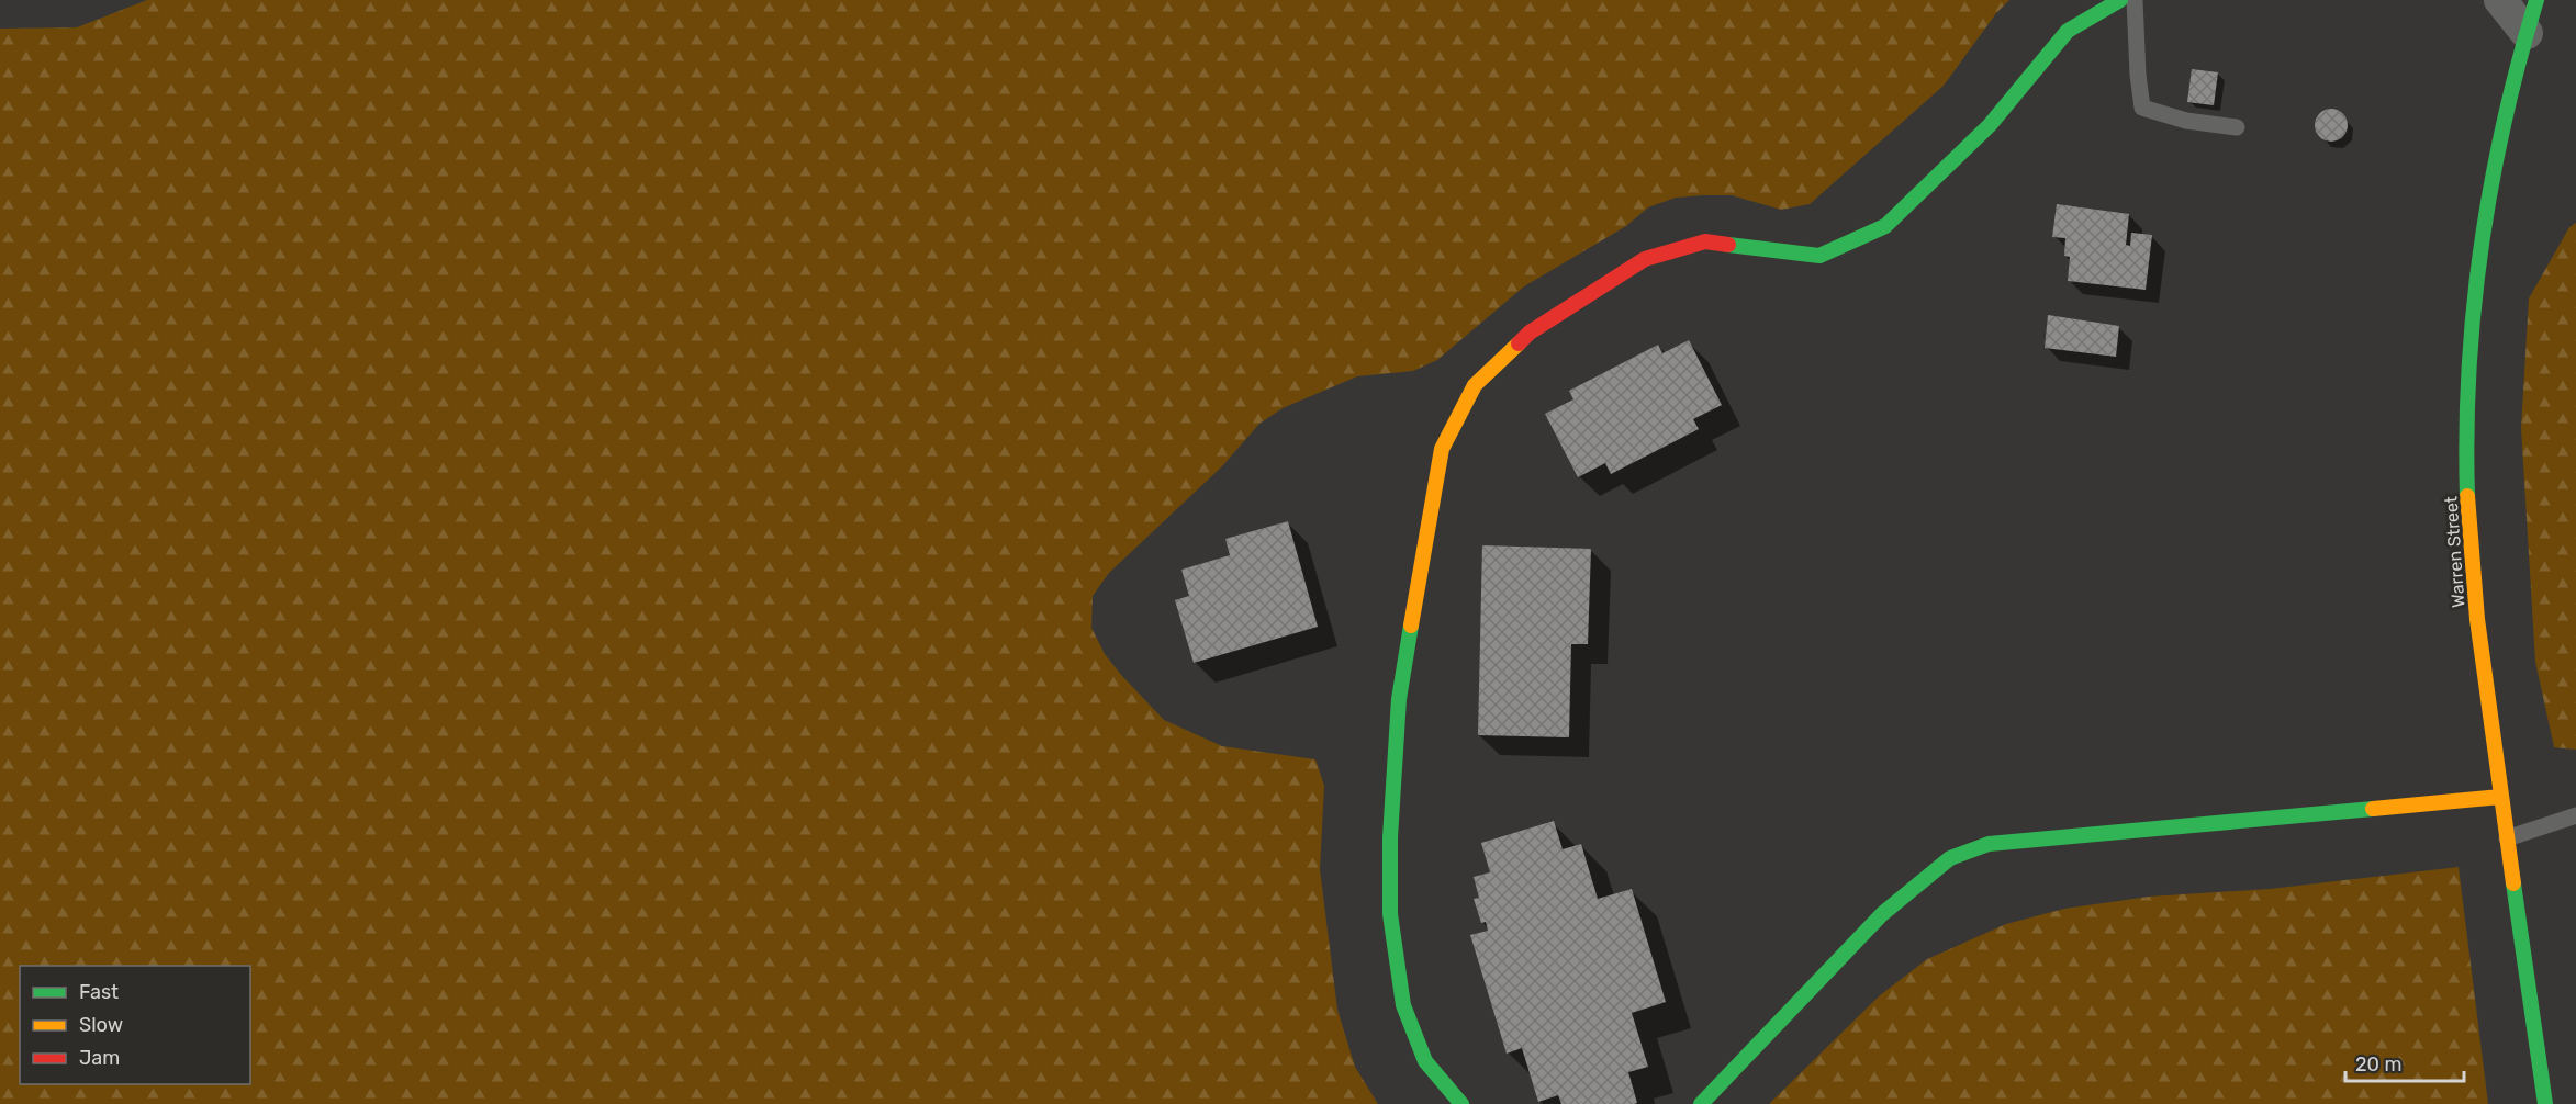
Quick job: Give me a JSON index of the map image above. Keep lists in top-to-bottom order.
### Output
{
  "streets": {
    "street": ["Warren Street"]
  },
  "legend": ["Fast", "Slow", "Jam"],
  "scale_bar": "20 m"
}
